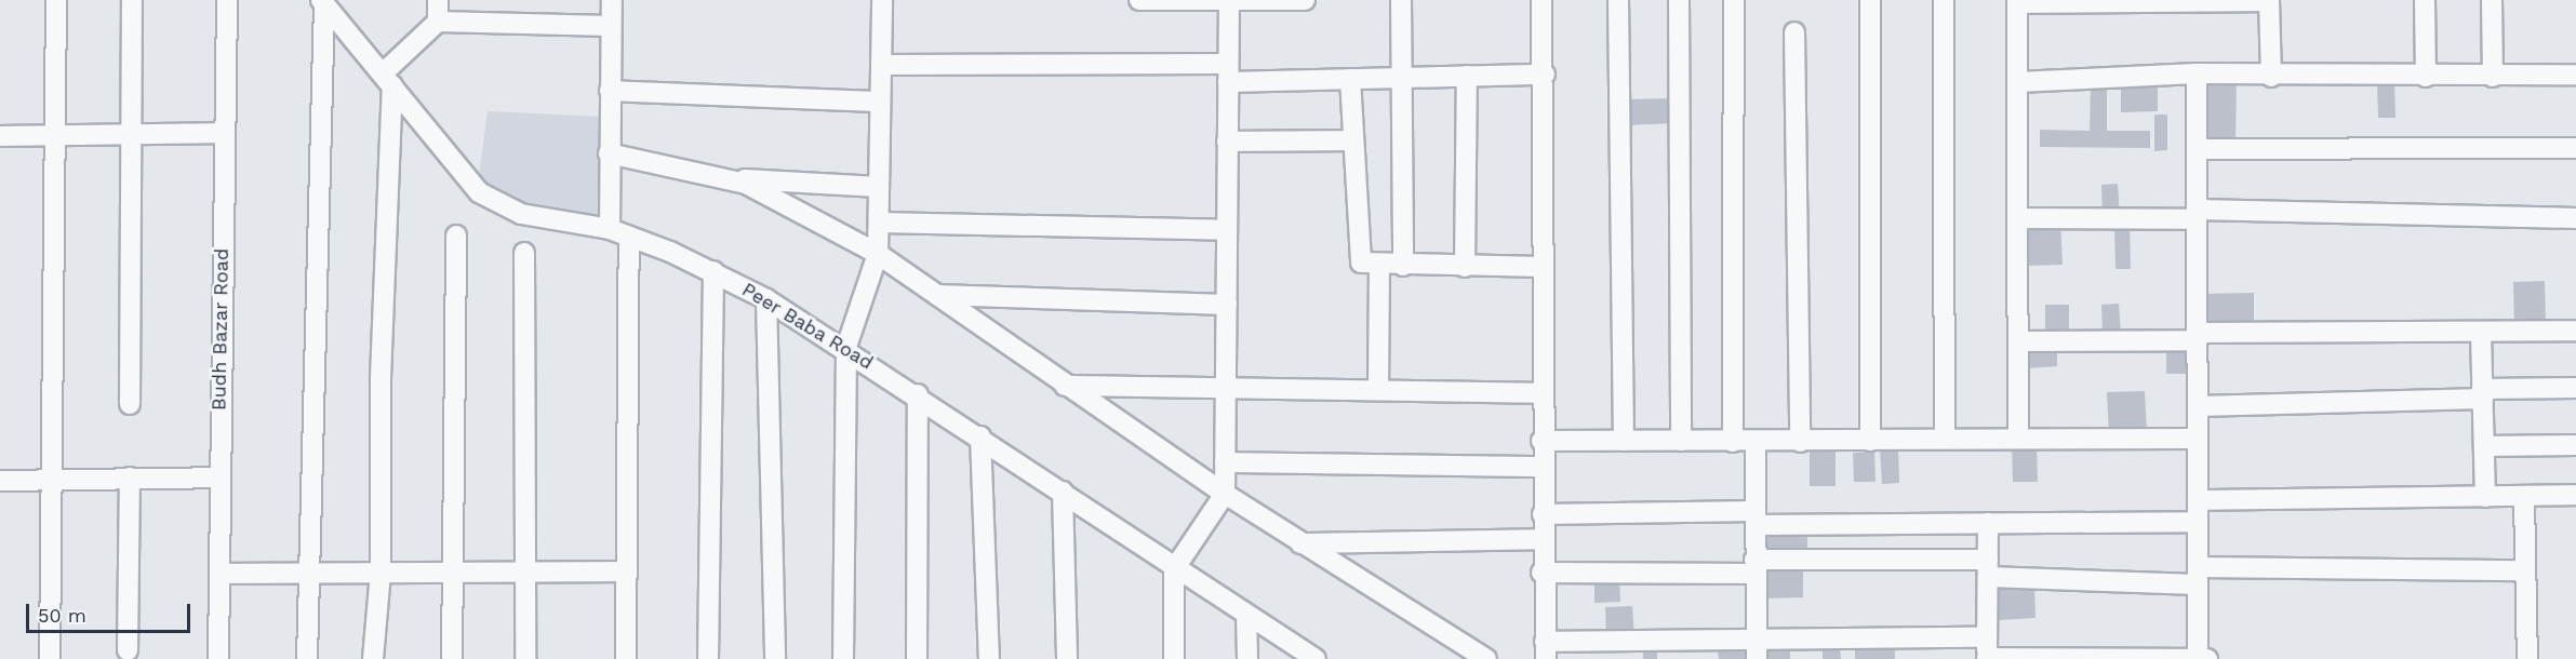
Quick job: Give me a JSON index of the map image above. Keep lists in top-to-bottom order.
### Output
{
  "streets": {
    "street": ["Peer Baba Road", "Budh Bazar Road"]
  },
  "scale_bar": "50 m"
}
